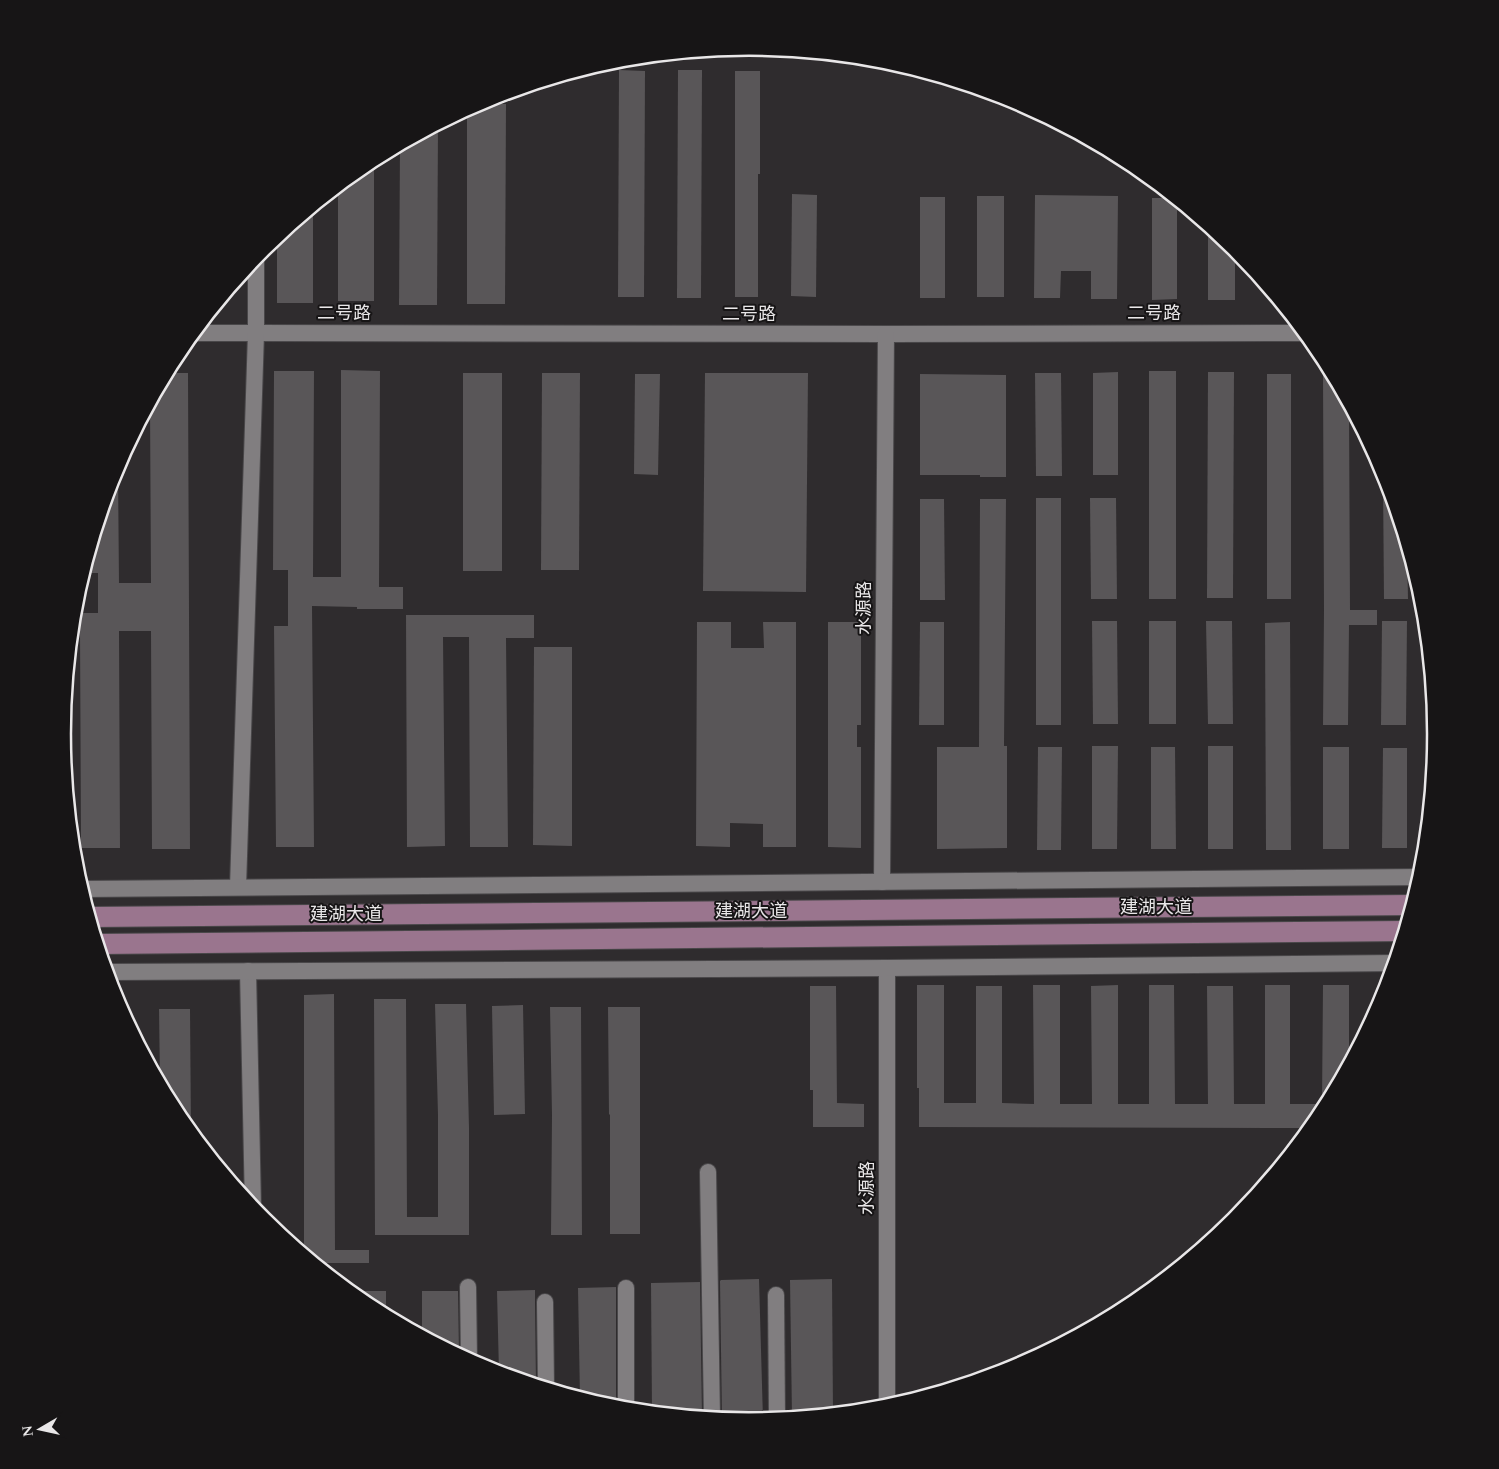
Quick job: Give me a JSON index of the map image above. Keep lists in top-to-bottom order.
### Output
{
  "streets": {
    "main road": ["建湖大道"],
    "street": ["二号路", "水源路"]
  },
  "crossings": [
    ["二号路", "水源路"]
  ],
  "north": "left"
}
